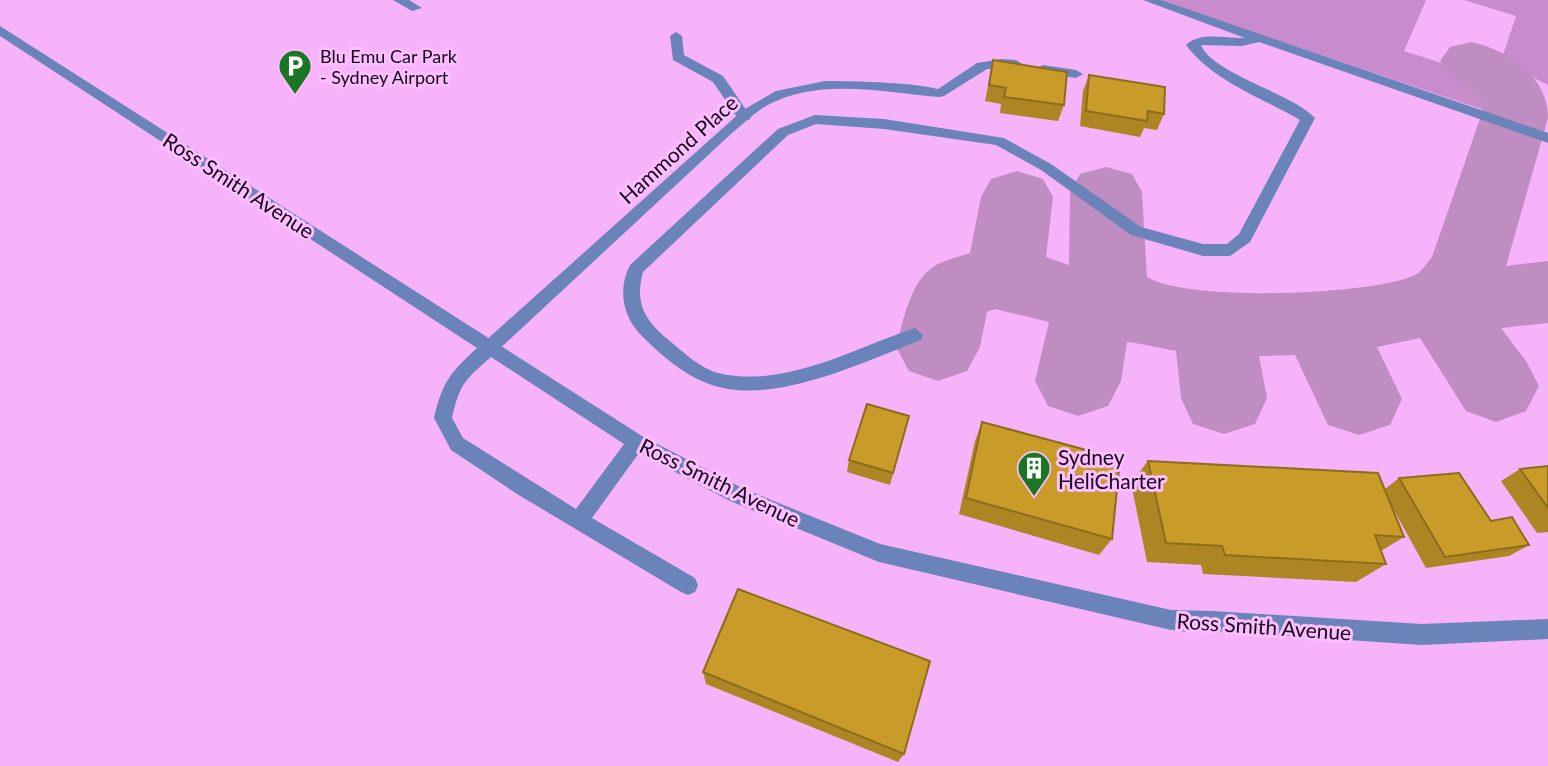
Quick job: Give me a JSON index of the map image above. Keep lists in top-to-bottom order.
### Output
{
  "streets": {
    "street": ["Hammond Place", "Ross Smith Avenue"]
  },
  "crossings": [
    ["Hammond Place", "Ross Smith Avenue"]
  ],
  "places": {
    "parking": ["Blu Emu Car Park - Sydney Airport"],
    "building": ["Sydney HeliCharter"]
  }
}
